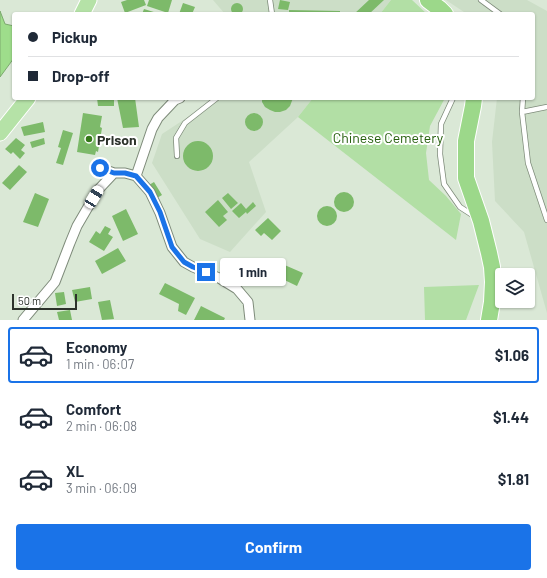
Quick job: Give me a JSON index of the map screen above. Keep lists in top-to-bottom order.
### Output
{
  "parks": ["Chinese Cemetery"],
  "places": ["Prison"],
  "scale_bar": "50 m",
  "page": {
    "banner": ["Pickup", "Drop-off"],
    "bubble": "1 min",
    "scale": "50 m",
    "list": [
      {
        "name": "Economy",
        "note": "1 min · 06:07",
        "value": "$1.06"
      },
      {
        "name": "Comfort",
        "note": "2 min · 06:08",
        "value": "$1.44"
      },
      {
        "name": "XL",
        "note": "3 min · 06:09",
        "value": "$1.81"
      }
    ],
    "buttons": "Confirm"
  }
}
